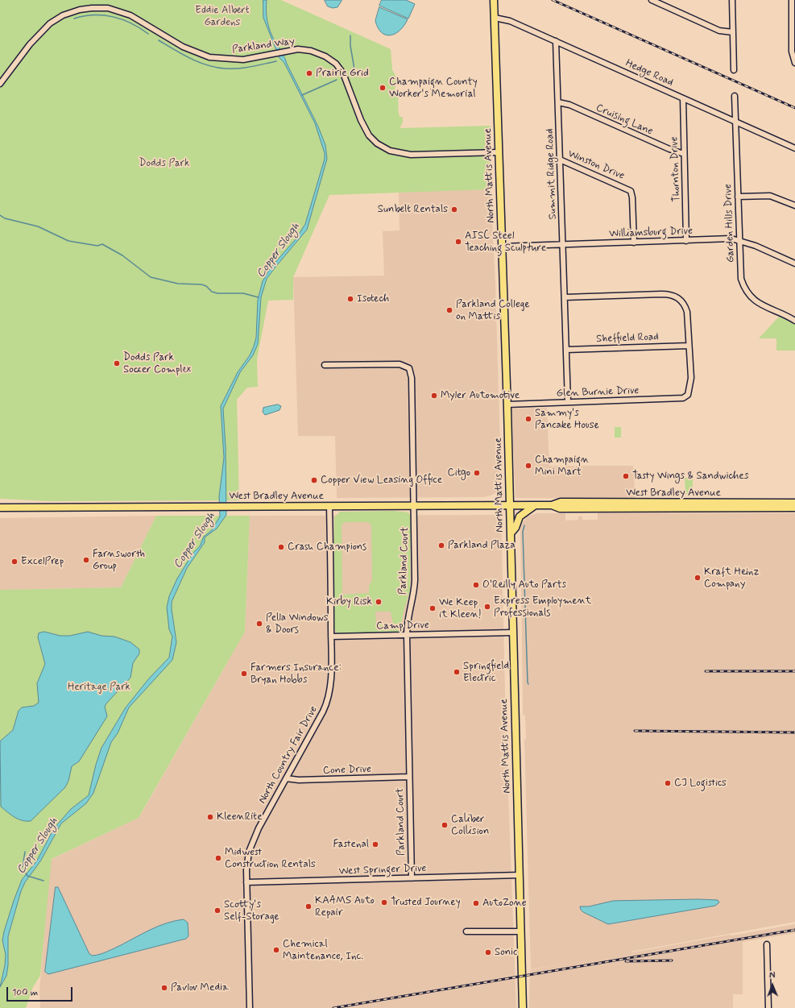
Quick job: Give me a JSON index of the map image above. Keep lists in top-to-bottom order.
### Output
{
  "streets": {
    "main road": ["North Mattis Avenue", "West Bradley Avenue"],
    "street": [
      "Parkland Way",
      "Hedge Road",
      "Cruising Lane",
      "Winston Drive",
      "Thornton Drive",
      "Summit Ridge Road",
      "Garden Hills Drive",
      "Williamsburg Drive",
      "Sheffield Road",
      "Glen Burnie Drive",
      "Parkland Court",
      "Camp Drive",
      "North Country Fair Drive",
      "Cone Drive",
      "West Springer Drive"
    ]
  },
  "crossings": [
    ["Parkland Way", "North Mattis Avenue"],
    ["Hedge Road", "Thornton Drive"],
    ["Hedge Road", "Summit Ridge Road"],
    ["Hedge Road", "North Mattis Avenue"],
    ["Hedge Road", "Garden Hills Drive"],
    ["Cruising Lane", "Thornton Drive"],
    ["Cruising Lane", "Summit Ridge Road"],
    ["Winston Drive", "Summit Ridge Road"],
    ["Winston Drive", "Williamsburg Drive"],
    ["Thornton Drive", "Williamsburg Drive"],
    ["Summit Ridge Road", "Williamsburg Drive"],
    ["Summit Ridge Road", "Sheffield Road"],
    ["Summit Ridge Road", "Glen Burnie Drive"],
    ["North Mattis Avenue", "Williamsburg Drive"],
    ["North Mattis Avenue", "Glen Burnie Drive"],
    ["North Mattis Avenue", "West Bradley Avenue"],
    ["North Mattis Avenue", "Camp Drive"],
    ["North Mattis Avenue", "West Springer Drive"],
    ["Garden Hills Drive", "Williamsburg Drive"],
    ["Sheffield Road", "Glen Burnie Drive"],
    ["West Bradley Avenue", "Parkland Court"],
    ["West Bradley Avenue", "North Country Fair Drive"],
    ["Parkland Court", "Camp Drive"],
    ["Parkland Court", "Cone Drive"],
    ["Parkland Court", "West Springer Drive"],
    ["Camp Drive", "North Country Fair Drive"],
    ["North Country Fair Drive", "Cone Drive"],
    ["North Country Fair Drive", "West Springer Drive"]
  ],
  "water": ["Copper Slough"],
  "parks": ["Eddie Albert Gardens", "Dodds Park", "Heritage Park"],
  "places": [
    "Prairie Grid",
    "Champaign County Worker's Memorial",
    "Sunbelt Rentals",
    "AISC Steel Teaching Sculpture",
    "Isotech",
    "Parkland College on Mattis",
    "Dodds Park Soccer Complex",
    "Myler Automotive",
    "Sammy's Pancake House",
    "Champaign Mini Mart",
    "Citgo",
    "Tasty Wings & Sandwiches",
    "Copper View Leasing Office",
    "Parkland Plaza",
    "Crash Champions",
    "Farnsworth Group",
    "ExcelPrep",
    "Kraft Heinz Company",
    "O'Reilly Auto Parts",
    "Kirby Risk",
    "Express Employment Professionals",
    "We Keep it Kleen!",
    "Pella Windows & Doors",
    "Springfield Electric",
    "Farmers Insurance: Bryan Hobbs",
    "CJ Logistics",
    "KleenRite",
    "Caliber Collision",
    "Fastenal",
    "Midwest Construction Rentals",
    "Trusted Journey",
    "AutoZone",
    "KAAMS Auto Repair",
    "Scotty's Self-Storage",
    "Chemical Maintenance, Inc.",
    "Sonic",
    "Pavlov Media"
  ],
  "scale_bar": "100 m",
  "north": "top"
}
